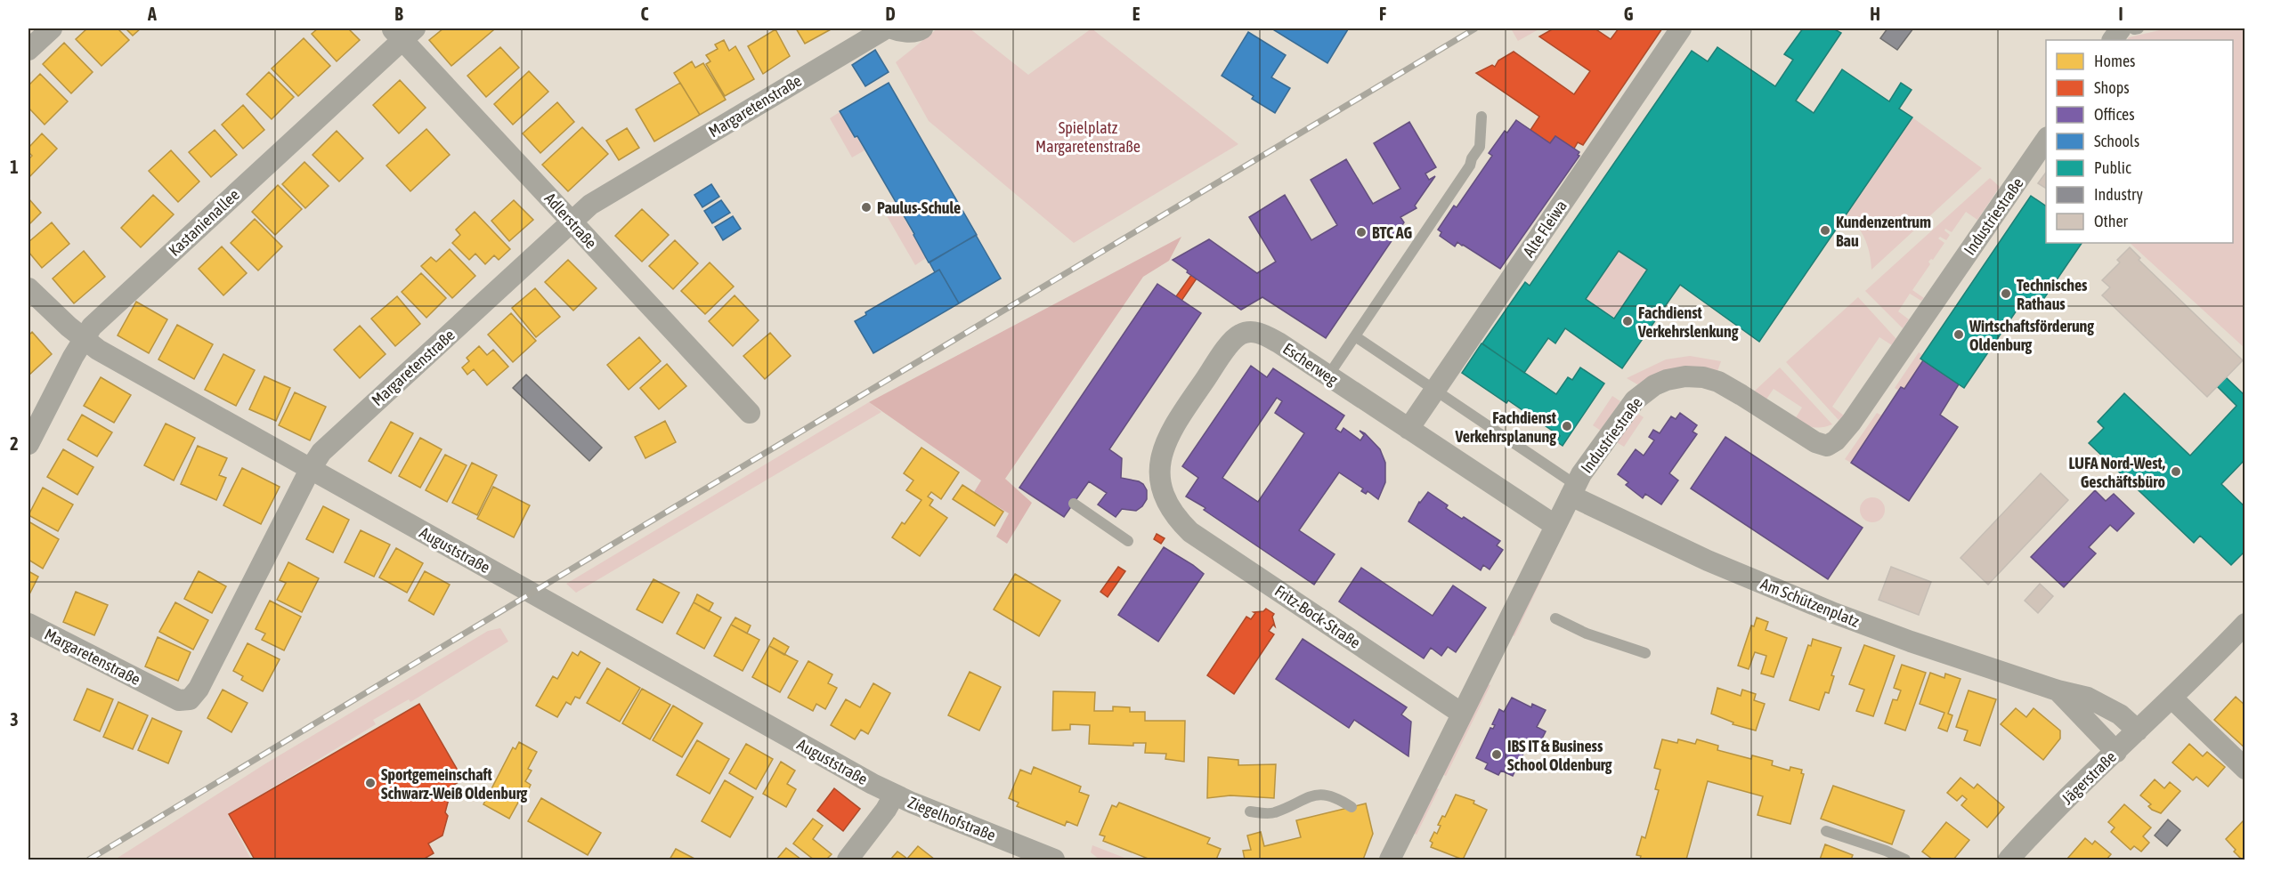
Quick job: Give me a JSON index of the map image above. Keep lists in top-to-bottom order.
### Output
{
  "streets": {
    "street": [
      "Margaretenstraße",
      "Industriestraße",
      "Adlerstraße",
      "Kastanienallee",
      "Alte Fleiwa",
      "Escherweg",
      "Auguststraße",
      "Am Schützenplatz",
      "Fritz-Bock-Straße",
      "Jägerstraße",
      "Ziegelhofstraße"
    ]
  },
  "crossings": [
    ["Margaretenstraße", "Adlerstraße"],
    ["Margaretenstraße", "Auguststraße"],
    ["Industriestraße", "Escherweg"],
    ["Industriestraße", "Am Schützenplatz"],
    ["Industriestraße", "Fritz-Bock-Straße"],
    ["Adlerstraße", "Kastanienallee"],
    ["Kastanienallee", "Auguststraße"],
    ["Alte Fleiwa", "Escherweg"],
    ["Escherweg", "Fritz-Bock-Straße"],
    ["Auguststraße", "Ziegelhofstraße"],
    ["Am Schützenplatz", "Jägerstraße"]
  ],
  "parks": ["Spielplatz Margaretenstraße"],
  "places": [
    "Paulus-Schule",
    "Kundenzentrum Bau",
    "BTC AG",
    "Technisches Rathaus",
    "Fachdienst Verkehrslenkung",
    "Wirtschaftsförderung Oldenburg",
    "Fachdienst Verkehrsplanung",
    "LUFA Nord-West, Geschäftsbüro",
    "IBS IT & Business School Oldenburg",
    "Sportgemeinschaft Schwarz-Weiß Oldenburg"
  ],
  "legend": [
    "Homes",
    "Shops",
    "Offices",
    "Schools",
    "Public",
    "Industry",
    "Other"
  ],
  "grid": {
    "columns": [
      "A",
      "B",
      "C",
      "D",
      "E",
      "F",
      "G",
      "H",
      "I"
    ],
    "rows": ["1", "2", "3"]
  }
}
